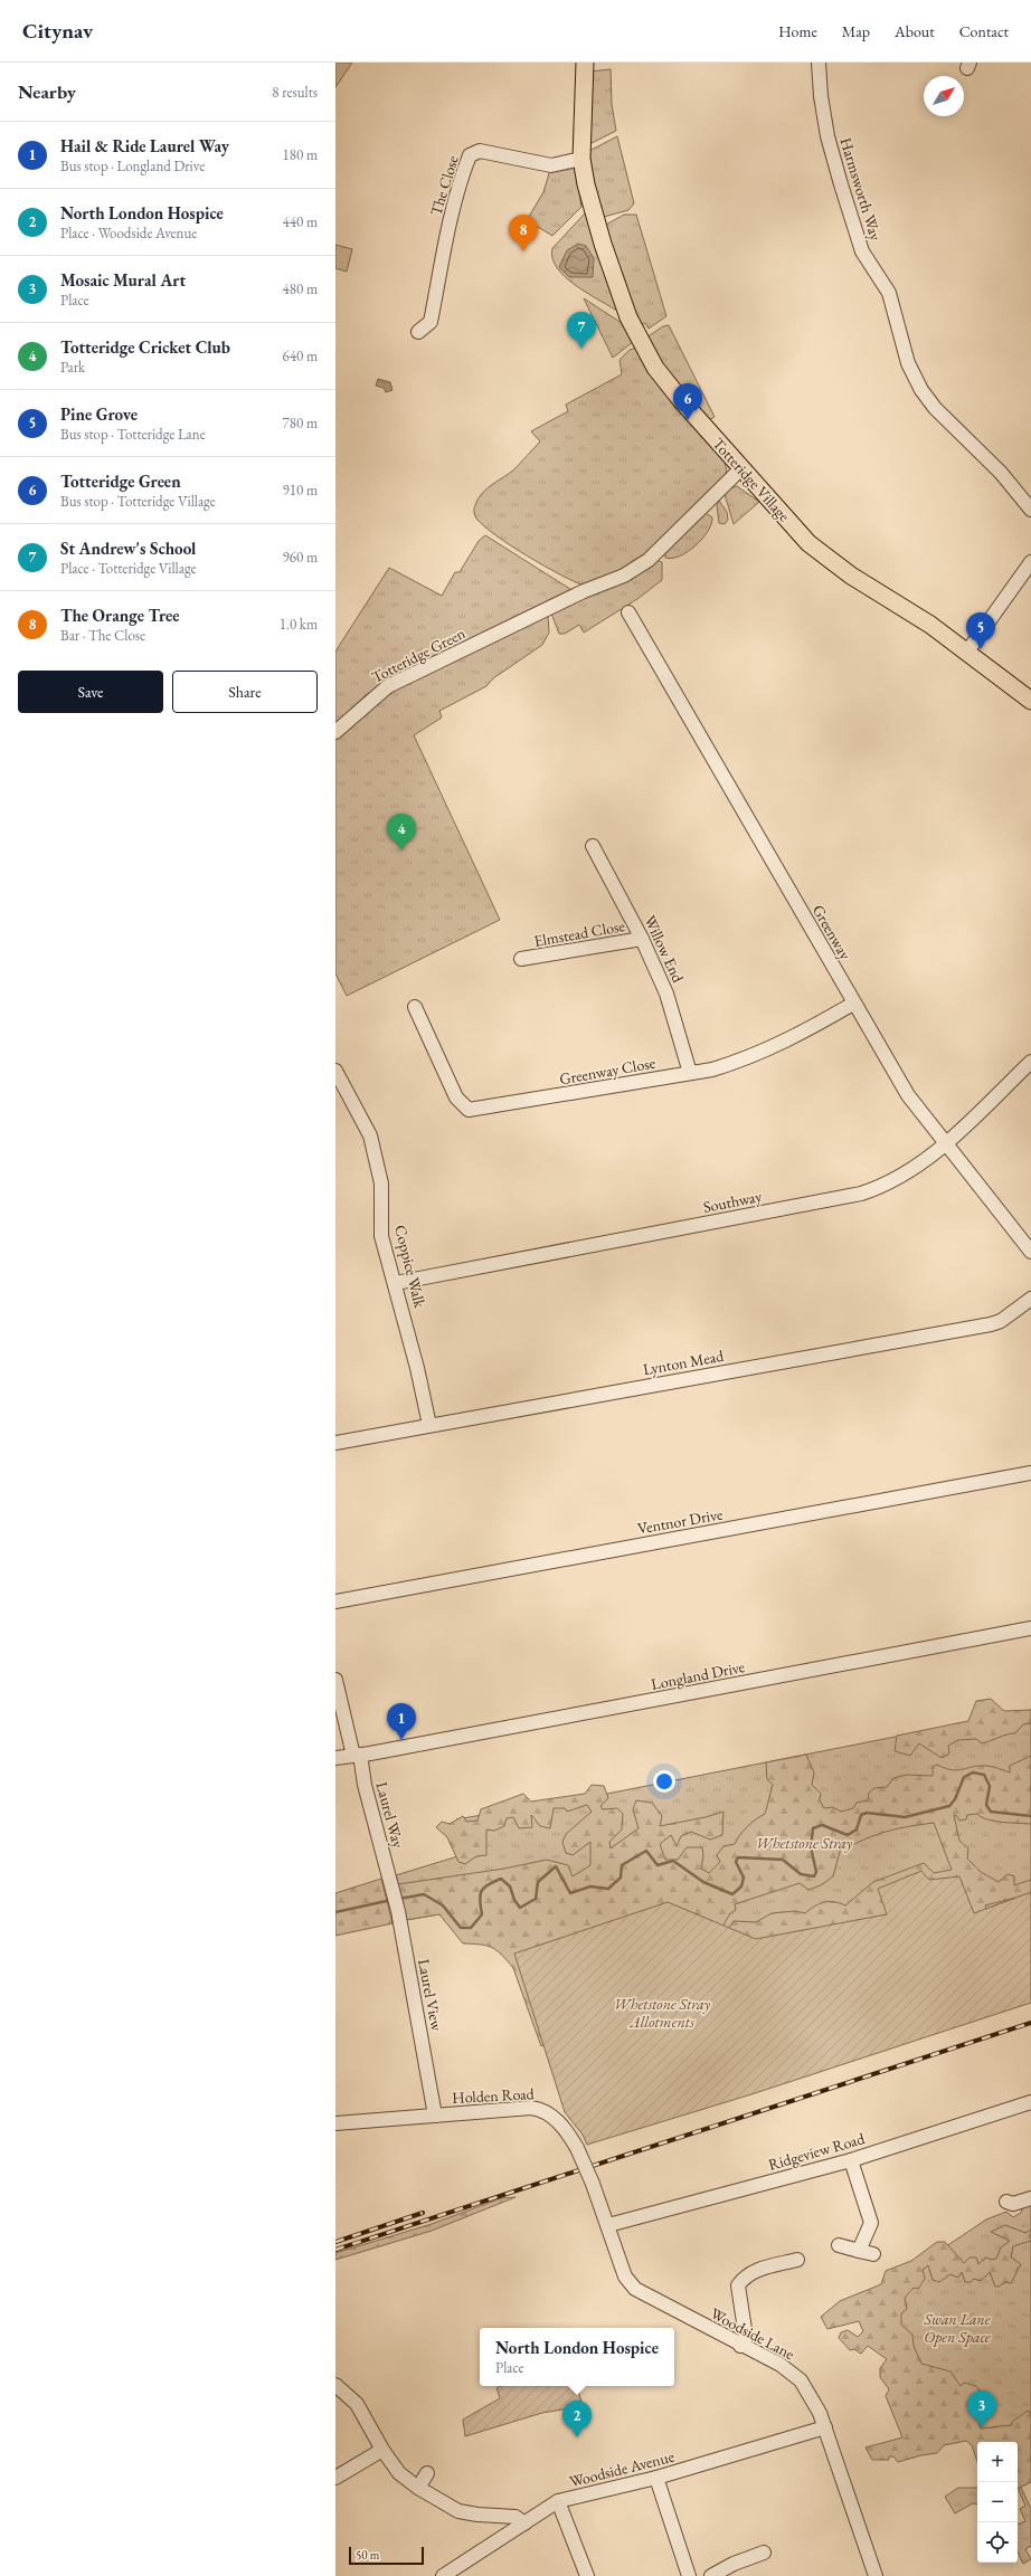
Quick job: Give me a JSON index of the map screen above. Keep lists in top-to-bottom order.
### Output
{
  "streets": {
    "main road": ["Totteridge Village"],
    "street": [
      "The Close",
      "Harmsworth Way",
      "Totteridge Green",
      "Greenway",
      "Elmstead Close",
      "Willow End",
      "Greenway Close",
      "Southway",
      "Coppice Walk",
      "Lynton Mead",
      "Ventnor Drive",
      "Longland Drive",
      "Laurel Way",
      "Laurel View",
      "Holden Road",
      "Ridgeview Road",
      "Woodside Lane",
      "Woodside Avenue"
    ]
  },
  "crossings": [
    ["The Close", "Totteridge Village"],
    ["Totteridge Village", "Totteridge Green"],
    ["Greenway", "Greenway Close"],
    ["Greenway", "Southway"],
    ["Elmstead Close", "Willow End"],
    ["Willow End", "Greenway Close"],
    ["Southway", "Coppice Walk"],
    ["Coppice Walk", "Lynton Mead"],
    ["Longland Drive", "Laurel Way"],
    ["Laurel Way", "Laurel View"],
    ["Laurel View", "Holden Road"],
    ["Holden Road", "Ridgeview Road"],
    ["Holden Road", "Woodside Lane"],
    ["Ridgeview Road", "Woodside Lane"],
    ["Woodside Lane", "Woodside Avenue"]
  ],
  "parks": ["Whetstone Stray", "Whetstone Stray Allotments", "Swan Lane Open Space"],
  "scale_bar": "50 m",
  "north": "top right",
  "page": {
    "header": "Citynav",
    "nav": [
      "Home",
      "Map",
      "About",
      "Contact"
    ],
    "heading": ["Nearby", "8 results"],
    "list": [
      {
        "mark": "1",
        "name": "Hail & Ride Laurel Way",
        "note": "Bus stop · Longland Drive",
        "value": "180 m"
      },
      {
        "mark": "2",
        "name": "North London Hospice",
        "note": "Place · Woodside Avenue",
        "value": "440 m"
      },
      {
        "mark": "3",
        "name": "Mosaic Mural Art",
        "note": "Place",
        "value": "480 m"
      },
      {
        "mark": "4",
        "name": "Totteridge Cricket Club",
        "note": "Park",
        "value": "640 m"
      },
      {
        "mark": "5",
        "name": "Pine Grove",
        "note": "Bus stop · Totteridge Lane",
        "value": "780 m"
      },
      {
        "mark": "6",
        "name": "Totteridge Green",
        "note": "Bus stop · Totteridge Village",
        "value": "910 m"
      },
      {
        "mark": "7",
        "name": "St Andrew's School",
        "note": "Place · Totteridge Village",
        "value": "960 m"
      },
      {
        "mark": "8",
        "name": "The Orange Tree",
        "note": "Bar · The Close",
        "value": "1.0 km"
      }
    ],
    "pins": [
      "8",
      "7",
      "6",
      "5",
      "4",
      "1",
      "3",
      "2"
    ],
    "buttons": ["Save", "Share"],
    "popup": ["North London Hospice", "Place"],
    "map_buttons": ["+", "−"],
    "scale": "50 m"
  }
}
